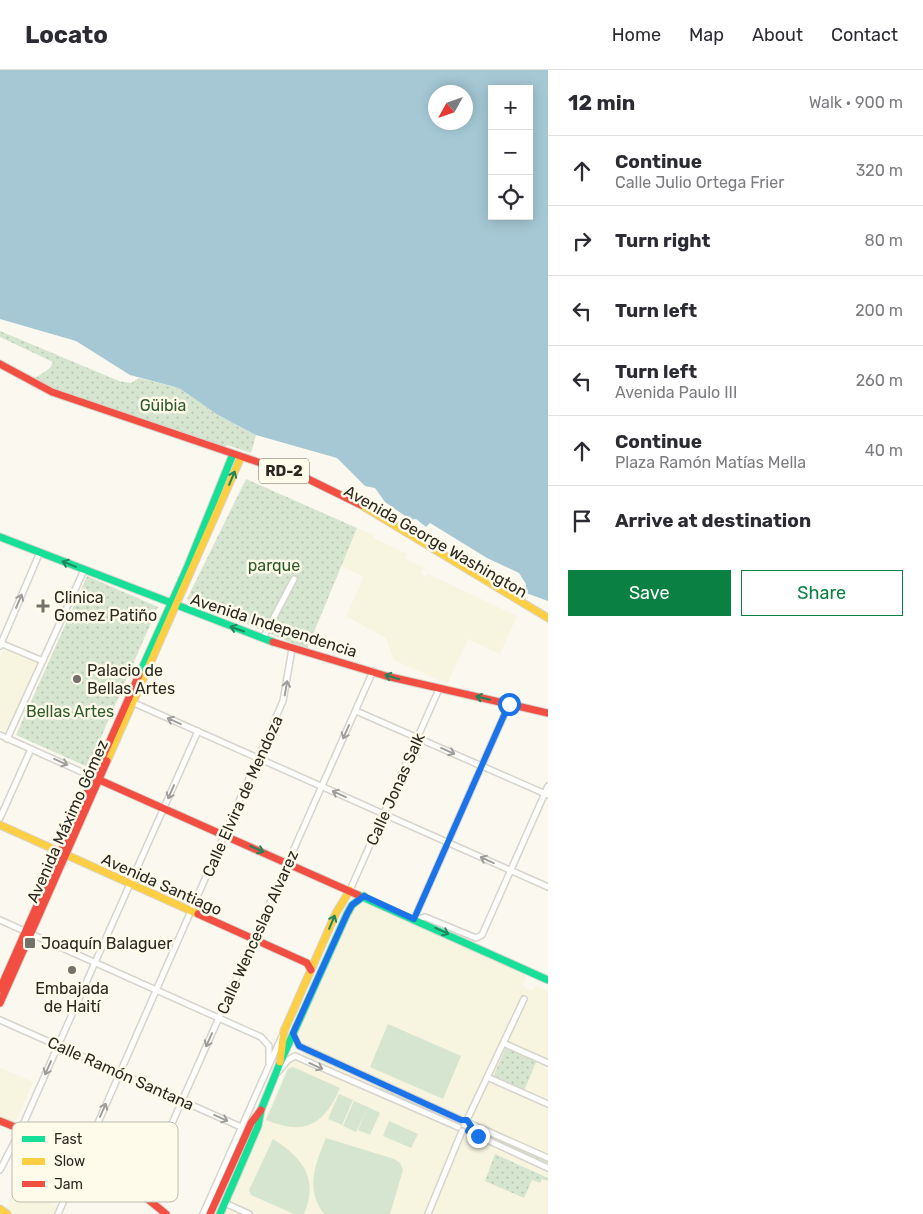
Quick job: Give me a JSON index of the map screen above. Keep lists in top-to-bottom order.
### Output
{
  "streets": {
    "main road": [
      "RD-2",
      "Avenida George Washington",
      "Avenida Independencia",
      "Avenida Máximo Gómez",
      "Avenida Santiago"
    ],
    "street": [
      "Calle Jonas Salk",
      "Calle Elvira de Mendoza",
      "Calle Wenceslao Alvarez",
      "Calle Ramón Santana"
    ]
  },
  "crossings": [
    ["Avenida George Washington", "Avenida Máximo Gómez"],
    ["Avenida Independencia", "Calle Jonas Salk"],
    ["Avenida Independencia", "Calle Elvira de Mendoza"],
    ["Avenida Independencia", "Avenida Máximo Gómez"],
    ["Avenida Independencia", "Calle Wenceslao Alvarez"],
    ["Calle Elvira de Mendoza", "Avenida Santiago"],
    ["Calle Elvira de Mendoza", "Calle Ramón Santana"],
    ["Avenida Máximo Gómez", "Avenida Santiago"],
    ["Avenida Santiago", "Calle Wenceslao Alvarez"],
    ["Calle Wenceslao Alvarez", "Calle Ramón Santana"]
  ],
  "one_way": ["Avenida Independencia", "Calle Wenceslao Alvarez"],
  "parks": ["Güibia", "parque", "Bellas Artes"],
  "places": {
    "health": ["Clinica Gomez Patiño"],
    "other": ["Palacio de Bellas Artes", "Embajada de Haití"],
    "transit": ["Joaquín Balaguer"]
  },
  "legend": ["Fast", "Slow", "Jam"],
  "north": "bottom left",
  "page": {
    "header": "Locato",
    "nav": [
      "Home",
      "Map",
      "About",
      "Contact"
    ],
    "heading": ["12 min", "Walk · 900 m"],
    "map_buttons": ["+", "−"],
    "list": [
      ["Continue", "Calle Julio Ortega Frier", "320 m"],
      ["Turn right", "80 m"],
      ["Turn left", "200 m"],
      ["Turn left", "Avenida Paulo III", "260 m"],
      ["Continue", "Plaza Ramón Matías Mella", "40 m"],
      "Arrive at destination"
    ],
    "buttons": ["Save", "Share"]
  }
}
